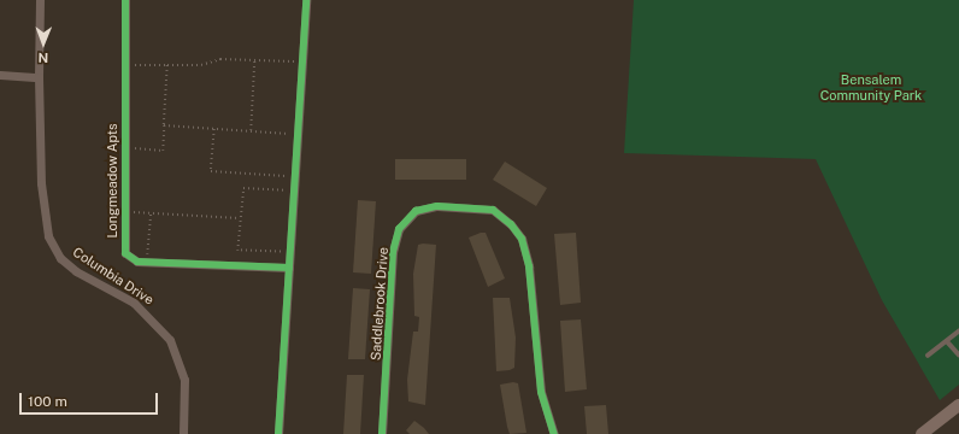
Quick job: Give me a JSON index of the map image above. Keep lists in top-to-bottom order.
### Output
{
  "streets": {
    "street": ["Longmeadow Apts", "Columbia Drive", "Saddlebrook Drive"]
  },
  "parks": ["Bensalem Community Park"],
  "scale_bar": "100 m",
  "north": "bottom"
}
